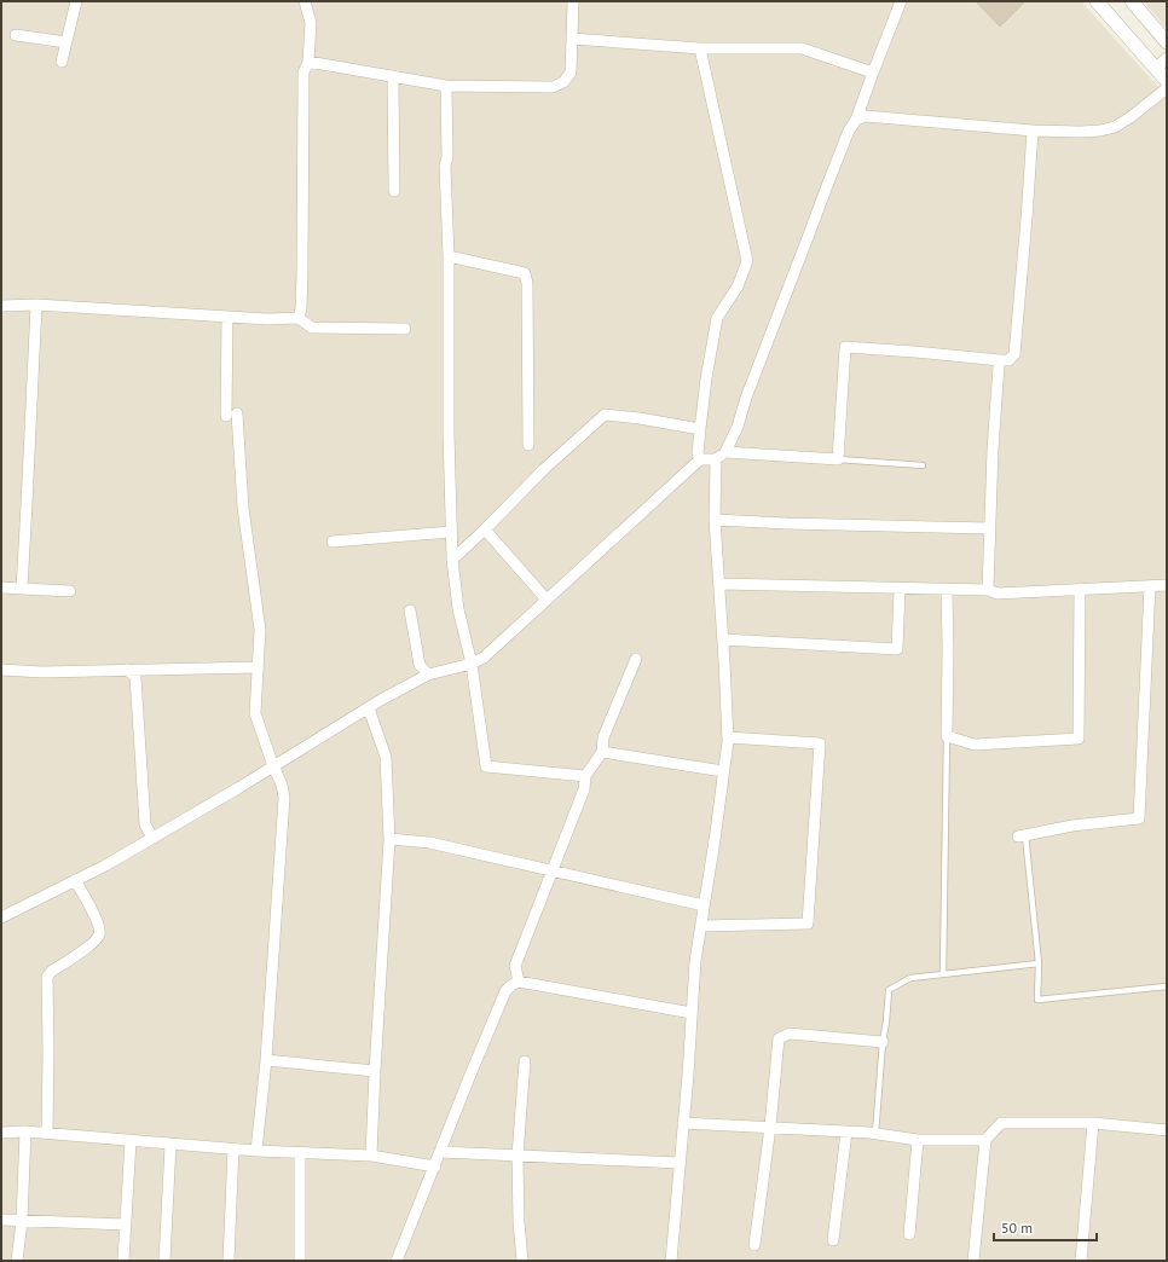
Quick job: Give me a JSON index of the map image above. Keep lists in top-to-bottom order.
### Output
{
  "scale_bar": "50 m"
}
